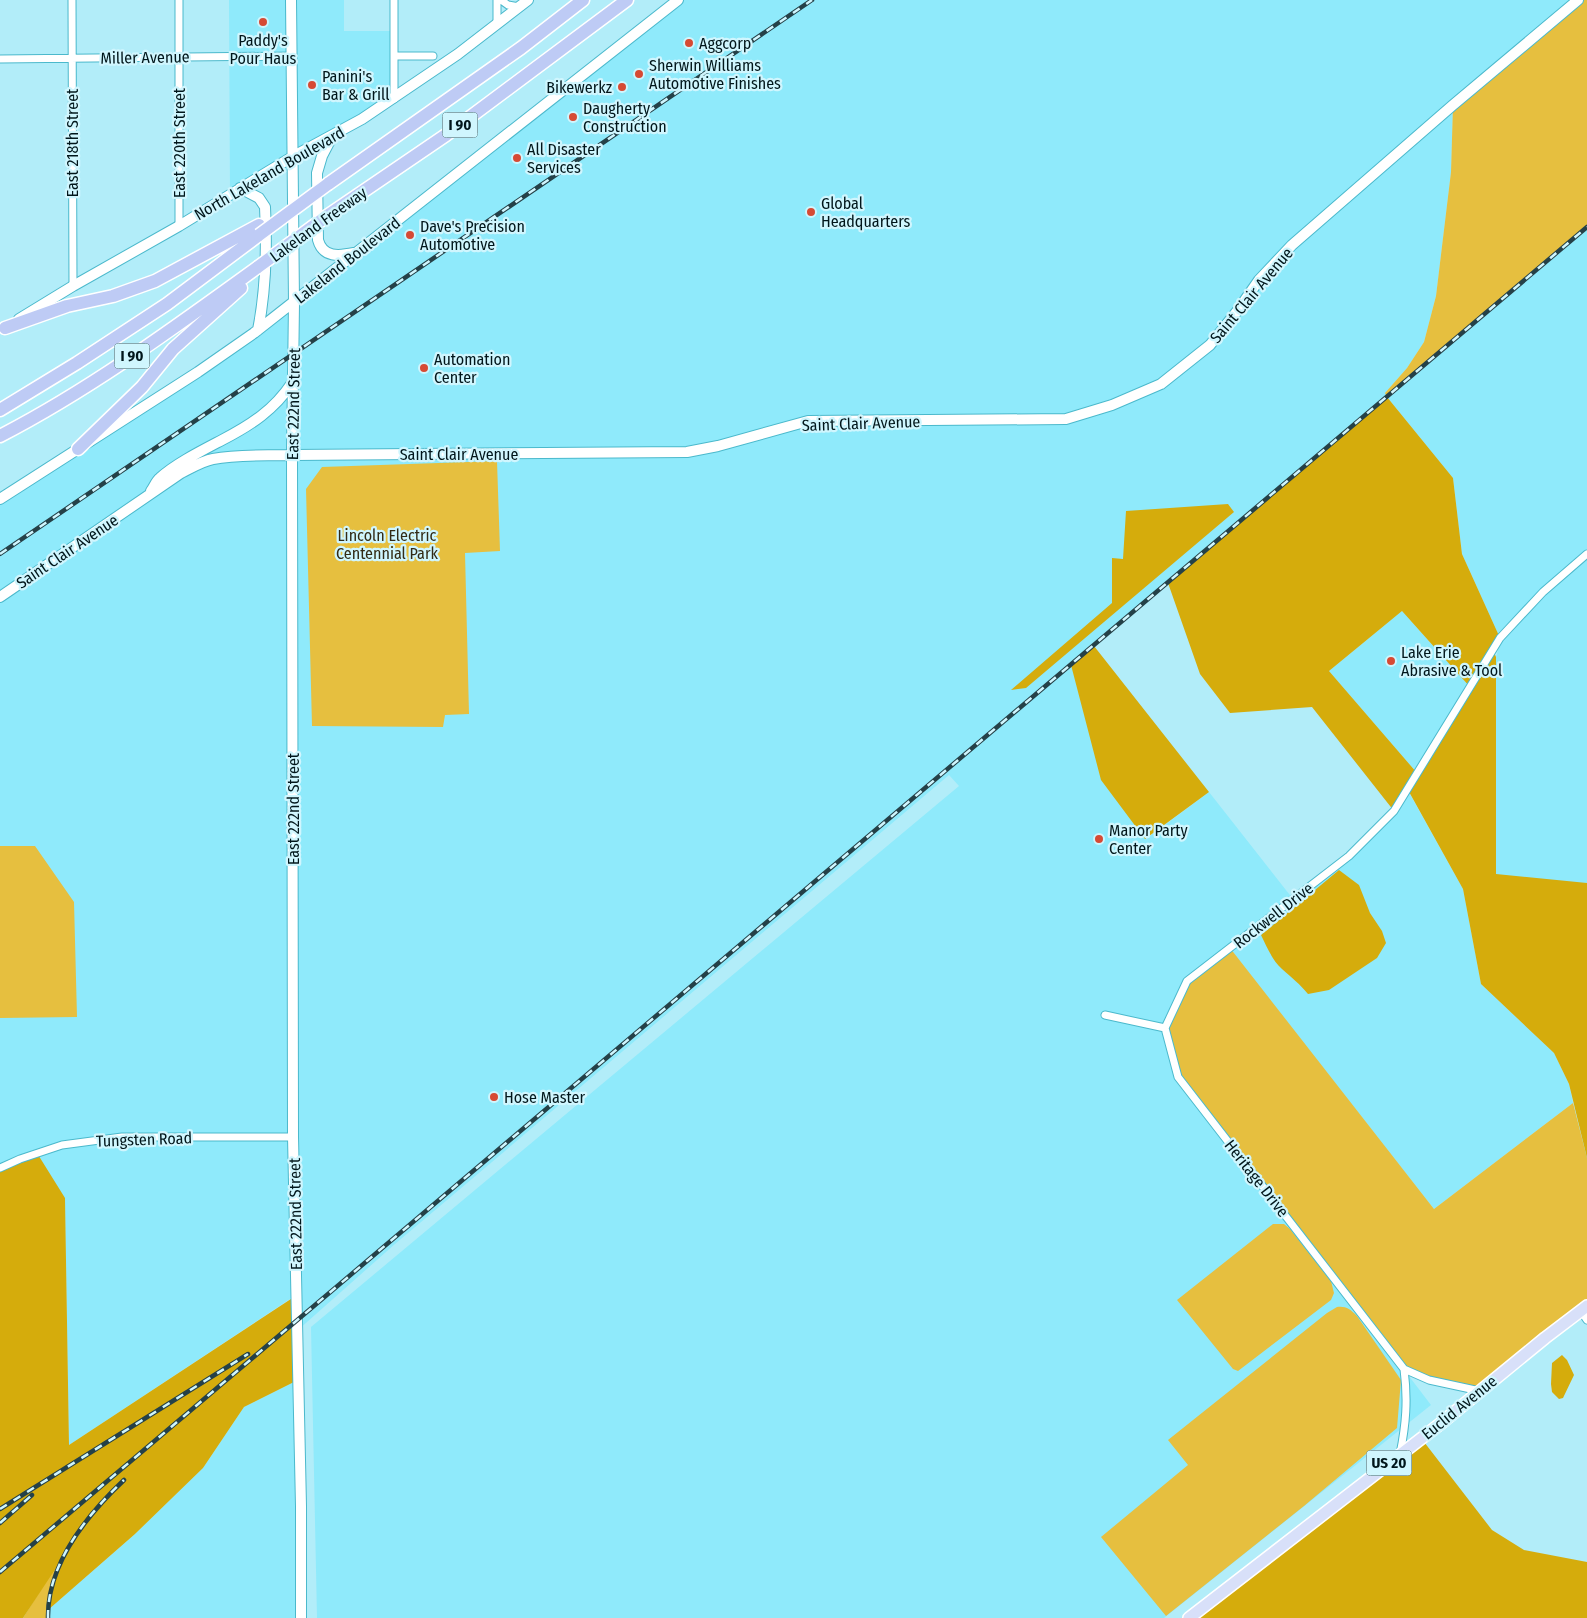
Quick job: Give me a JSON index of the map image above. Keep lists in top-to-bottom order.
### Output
{
  "streets": {
    "highway": ["I 90", "Lakeland Freeway"],
    "main road": ["Euclid Avenue", "US 20"],
    "street": [
      "Miller Avenue",
      "East 218th Street",
      "East 220th Street",
      "North Lakeland Boulevard",
      "Lakeland Boulevard",
      "Saint Clair Avenue",
      "East 222nd Street",
      "Rockwell Drive",
      "Tungsten Road",
      "Heritage Drive"
    ]
  },
  "crossings": [
    ["Miller Avenue", "East 218th Street"],
    ["Miller Avenue", "East 220th Street"],
    ["Miller Avenue", "East 222nd Street"],
    ["East 218th Street", "North Lakeland Boulevard"],
    ["East 220th Street", "North Lakeland Boulevard"],
    ["North Lakeland Boulevard", "East 222nd Street"],
    ["Lakeland Boulevard", "East 222nd Street"],
    ["Saint Clair Avenue", "East 222nd Street"],
    ["East 222nd Street", "Tungsten Road"],
    ["Rockwell Drive", "Heritage Drive"],
    ["Heritage Drive", "Euclid Avenue"]
  ],
  "parks": ["Lincoln Electric Centennial Park"],
  "places": [
    "Paddy's Pour Haus",
    "Aggcorp",
    "Sherwin Williams Automotive Finishes",
    "Panini's Bar & Grill",
    "Bikewerkz",
    "Daugherty Construction",
    "All Disaster Services",
    "Global Headquarters",
    "Dave's Precision Automotive",
    "Automation Center",
    "Lake Erie Abrasive & Tool",
    "Manor Party Center",
    "Hose Master"
  ]
}
